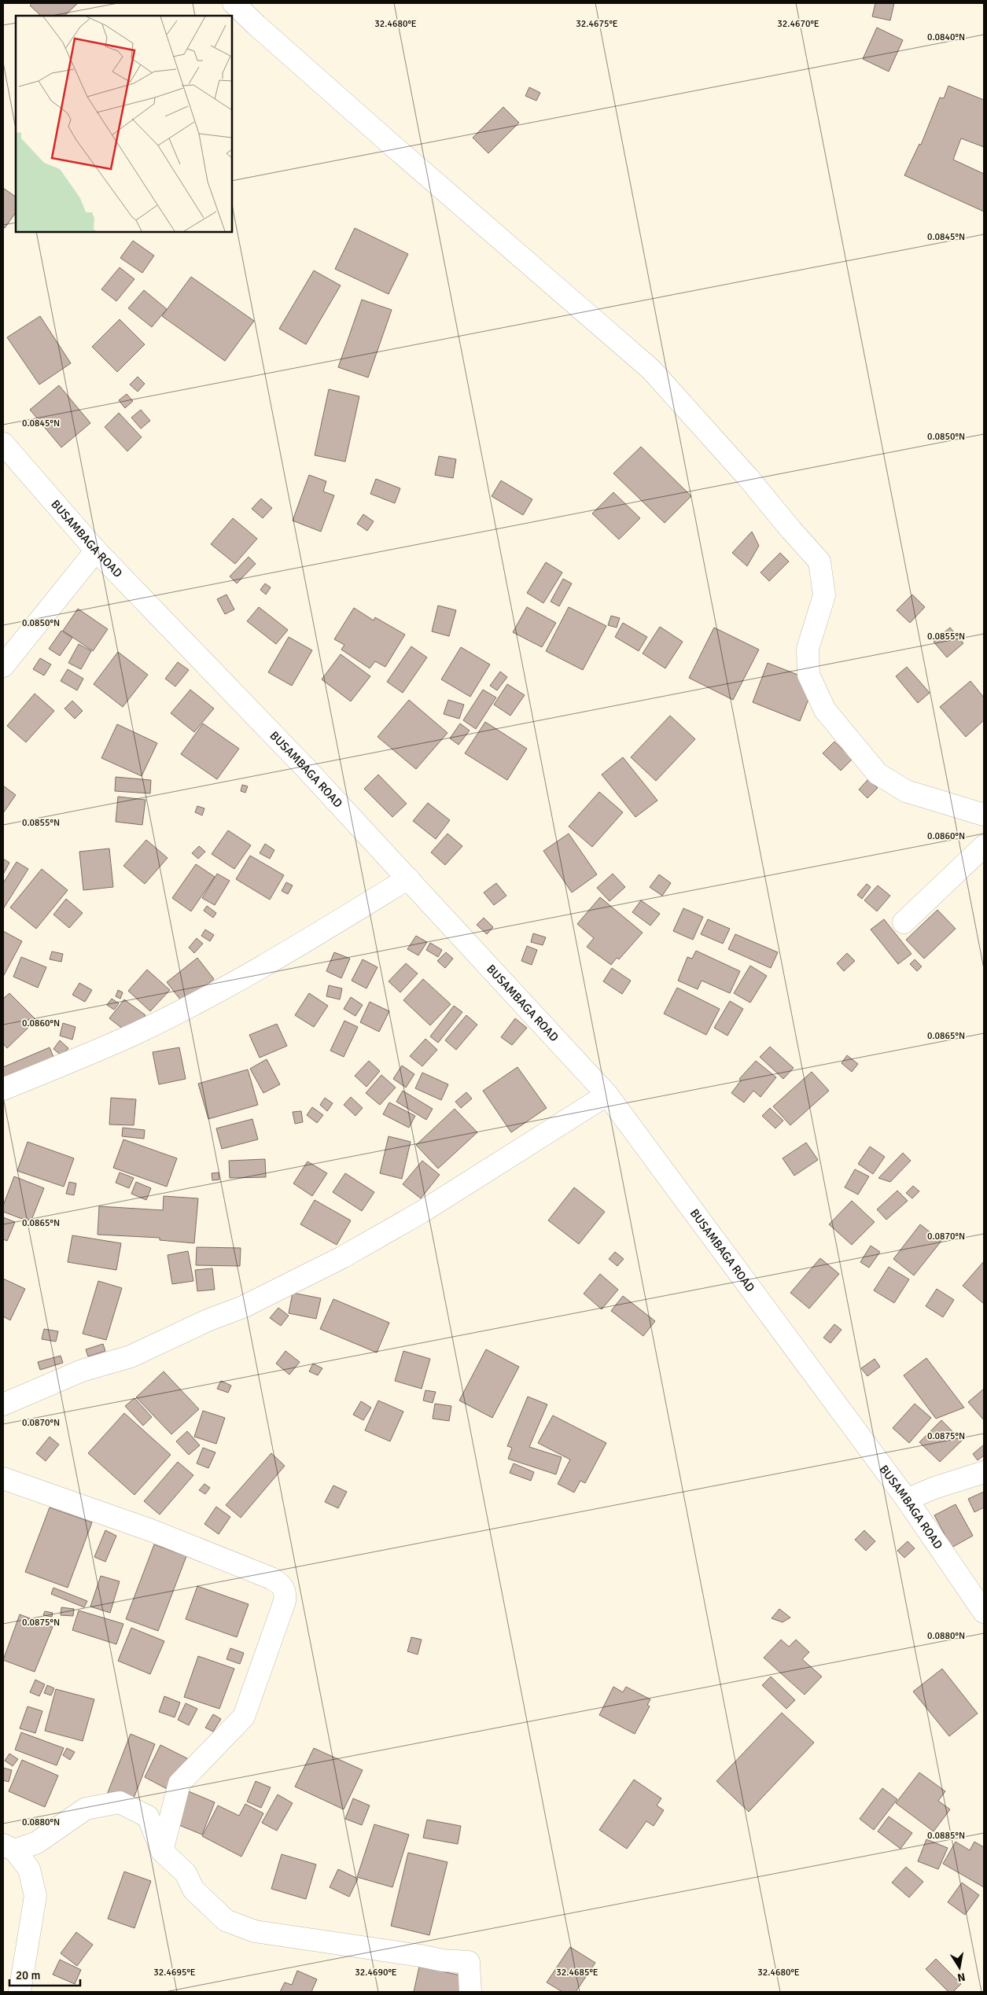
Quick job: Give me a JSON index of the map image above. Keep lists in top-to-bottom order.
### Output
{
  "streets": {
    "street": ["BUSAMBAGA ROAD"]
  },
  "scale_bar": "20 m",
  "north": "bottom",
  "coordinates": [
    "32.4680°E",
    "32.4675°E",
    "32.4670°E",
    "0.0840°N",
    "0.0845°N",
    "0.0850°N",
    "0.0855°N",
    "0.0860°N",
    "0.0865°N",
    "0.0870°N",
    "0.0875°N",
    "0.0880°N",
    "0.0885°N",
    "32.4695°E",
    "32.4690°E",
    "32.4685°E"
  ]
}
